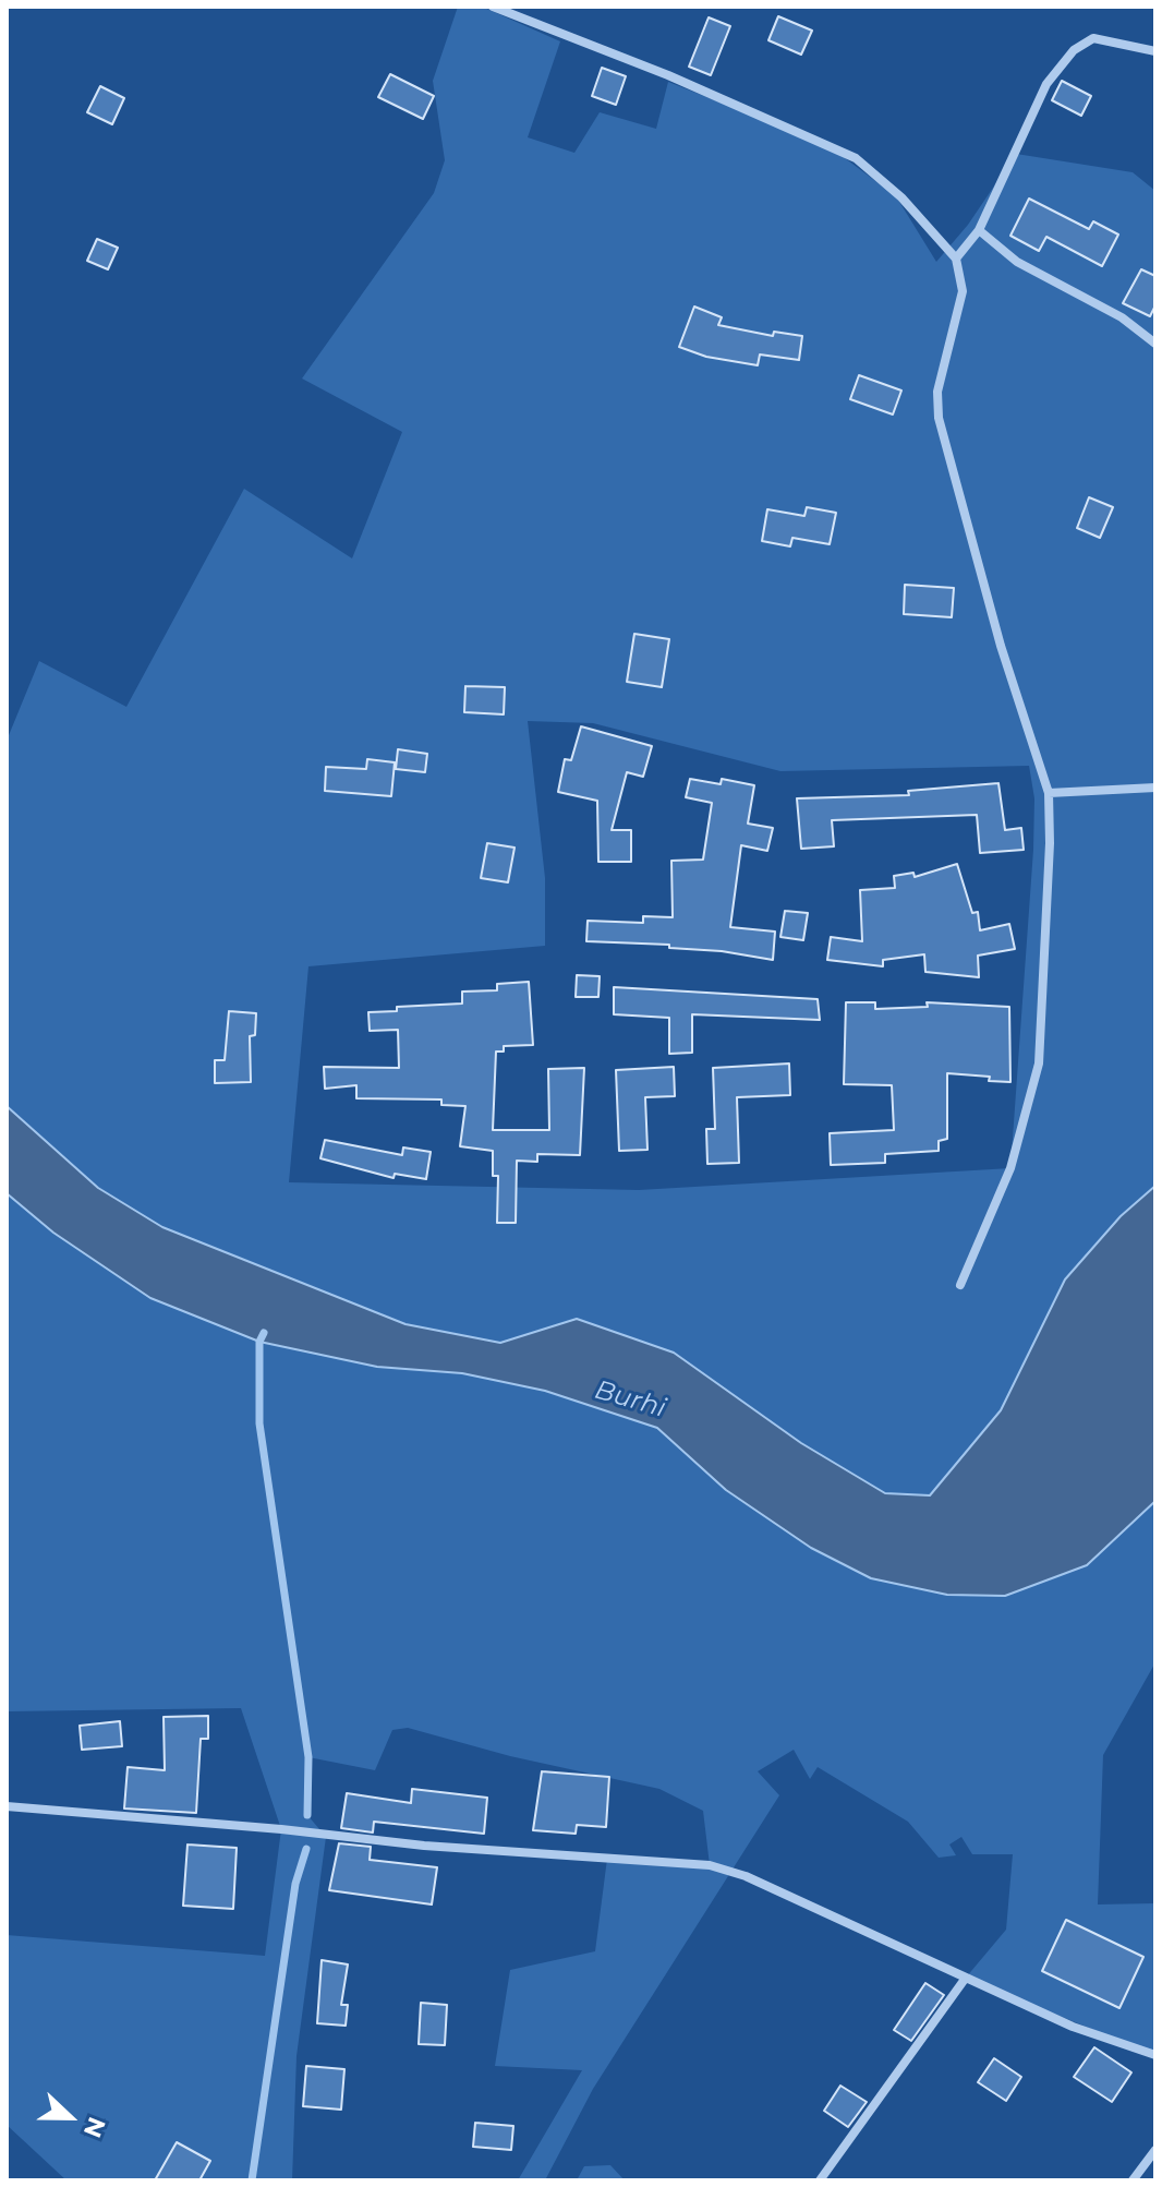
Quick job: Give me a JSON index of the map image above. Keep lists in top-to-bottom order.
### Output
{
  "water": ["Burhi"],
  "north": "right"
}
